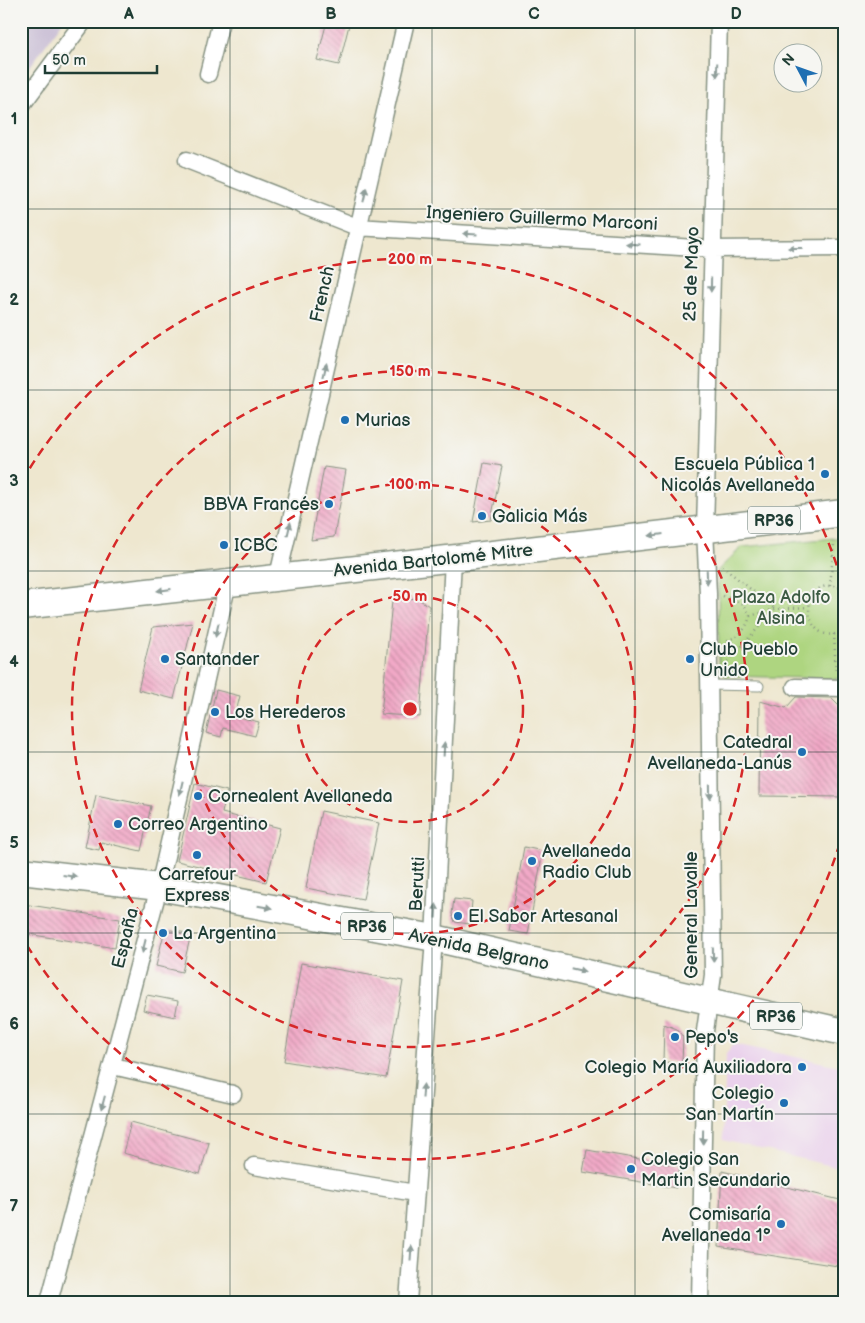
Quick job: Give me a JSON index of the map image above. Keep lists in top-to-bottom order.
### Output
{
  "streets": {
    "main road": ["RP36", "Avenida Bartolomé Mitre", "Avenida Belgrano"],
    "street": [
      "Ingeniero Guillermo Marconi",
      "25 de Mayo",
      "French",
      "Berutti",
      "General Lavalle",
      "España"
    ]
  },
  "crossings": [
    ["Ingeniero Guillermo Marconi", "25 de Mayo"],
    ["Ingeniero Guillermo Marconi", "French"],
    ["25 de Mayo", "Avenida Bartolomé Mitre"],
    ["25 de Mayo", "General Lavalle"],
    ["French", "Avenida Bartolomé Mitre"],
    ["Avenida Bartolomé Mitre", "Berutti"],
    ["Avenida Bartolomé Mitre", "General Lavalle"],
    ["Avenida Bartolomé Mitre", "España"],
    ["Berutti", "Avenida Belgrano"],
    ["General Lavalle", "Avenida Belgrano"],
    ["España", "Avenida Belgrano"]
  ],
  "one_way": [
    "Ingeniero Guillermo Marconi",
    "25 de Mayo",
    "French",
    "Avenida Bartolomé Mitre",
    "Berutti",
    "General Lavalle",
    "España",
    "Avenida Belgrano"
  ],
  "parks": ["Plaza Adolfo Alsina"],
  "places": [
    "Murias",
    "Escuela Pública 1 Nicolás Avellaneda",
    "BBVA Francés",
    "Galicia Más",
    "ICBC",
    "Santander",
    "Club Pueblo Unido",
    "Los Herederos",
    "Catedral Avellaneda-Lanús",
    "Cornealent Avellaneda",
    "Correo Argentino",
    "Carrefour Express",
    "Avellaneda Radio Club",
    "El Sabor Artesanal",
    "La Argentina",
    "Pepo's",
    "Colegio María Auxiliadora",
    "Colegio San Martín",
    "Colegio San Martin Secundario",
    "Comisaría Avellaneda 1°"
  ],
  "scale_bar": "50 m",
  "north": "top left",
  "grid": {
    "columns": [
      "A",
      "B",
      "C",
      "D"
    ],
    "rows": [
      "1",
      "2",
      "3",
      "4",
      "5",
      "6",
      "7"
    ]
  },
  "rings": [
    "200 m",
    "150 m",
    "100 m",
    "50 m"
  ]
}
